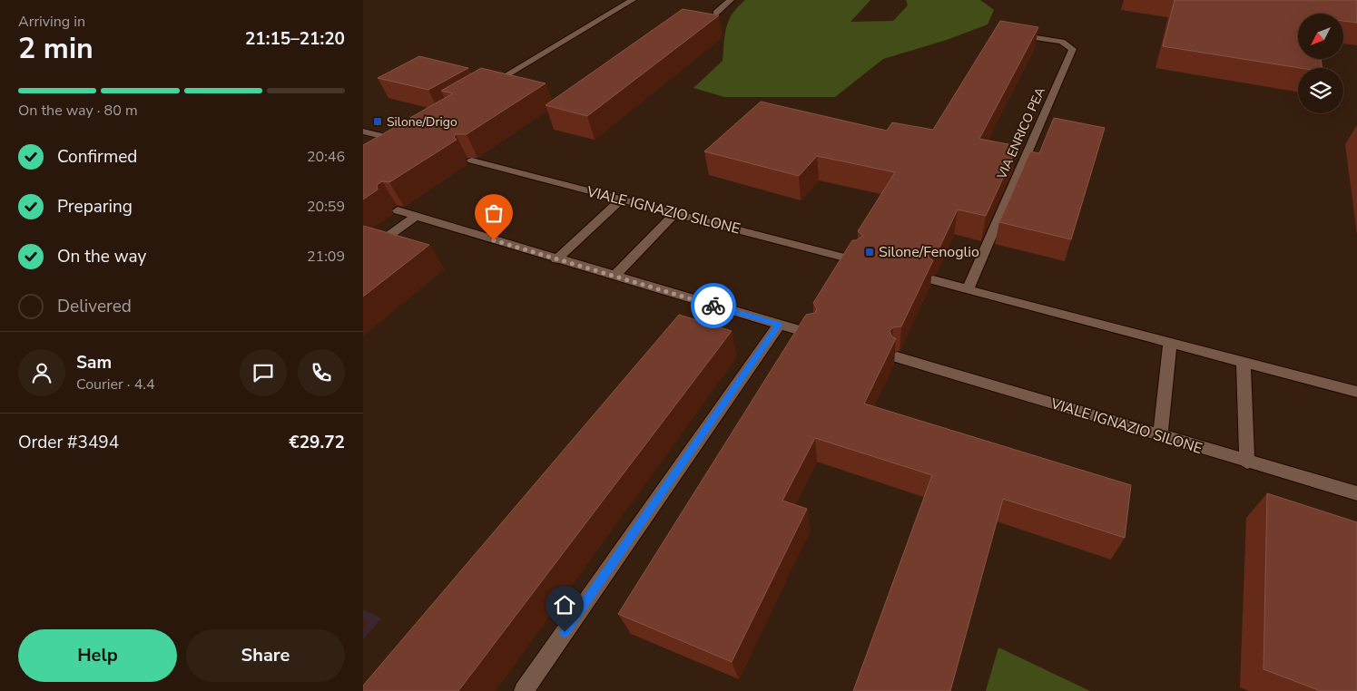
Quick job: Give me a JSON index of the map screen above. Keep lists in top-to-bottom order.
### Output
{
  "streets": {
    "street": ["VIA ENRICO PEA", "VIALE IGNAZIO SILONE"]
  },
  "places": {
    "transit": ["Silone/Drigo", "Silone/Fenoglio"]
  },
  "north": "bottom left",
  "page": {
    "heading": ["2 min", "Arriving in", "21:15–21:20"],
    "panel": [
      "Sam",
      "Courier · 4.4",
      "Order #3494",
      "€29.72"
    ],
    "bar": "On the way · 80 m",
    "list": [
      ["Confirmed", "20:46"],
      ["Preparing", "20:59"],
      ["On the way", "21:09"],
      "Delivered"
    ],
    "buttons": ["Help", "Share"]
  }
}
